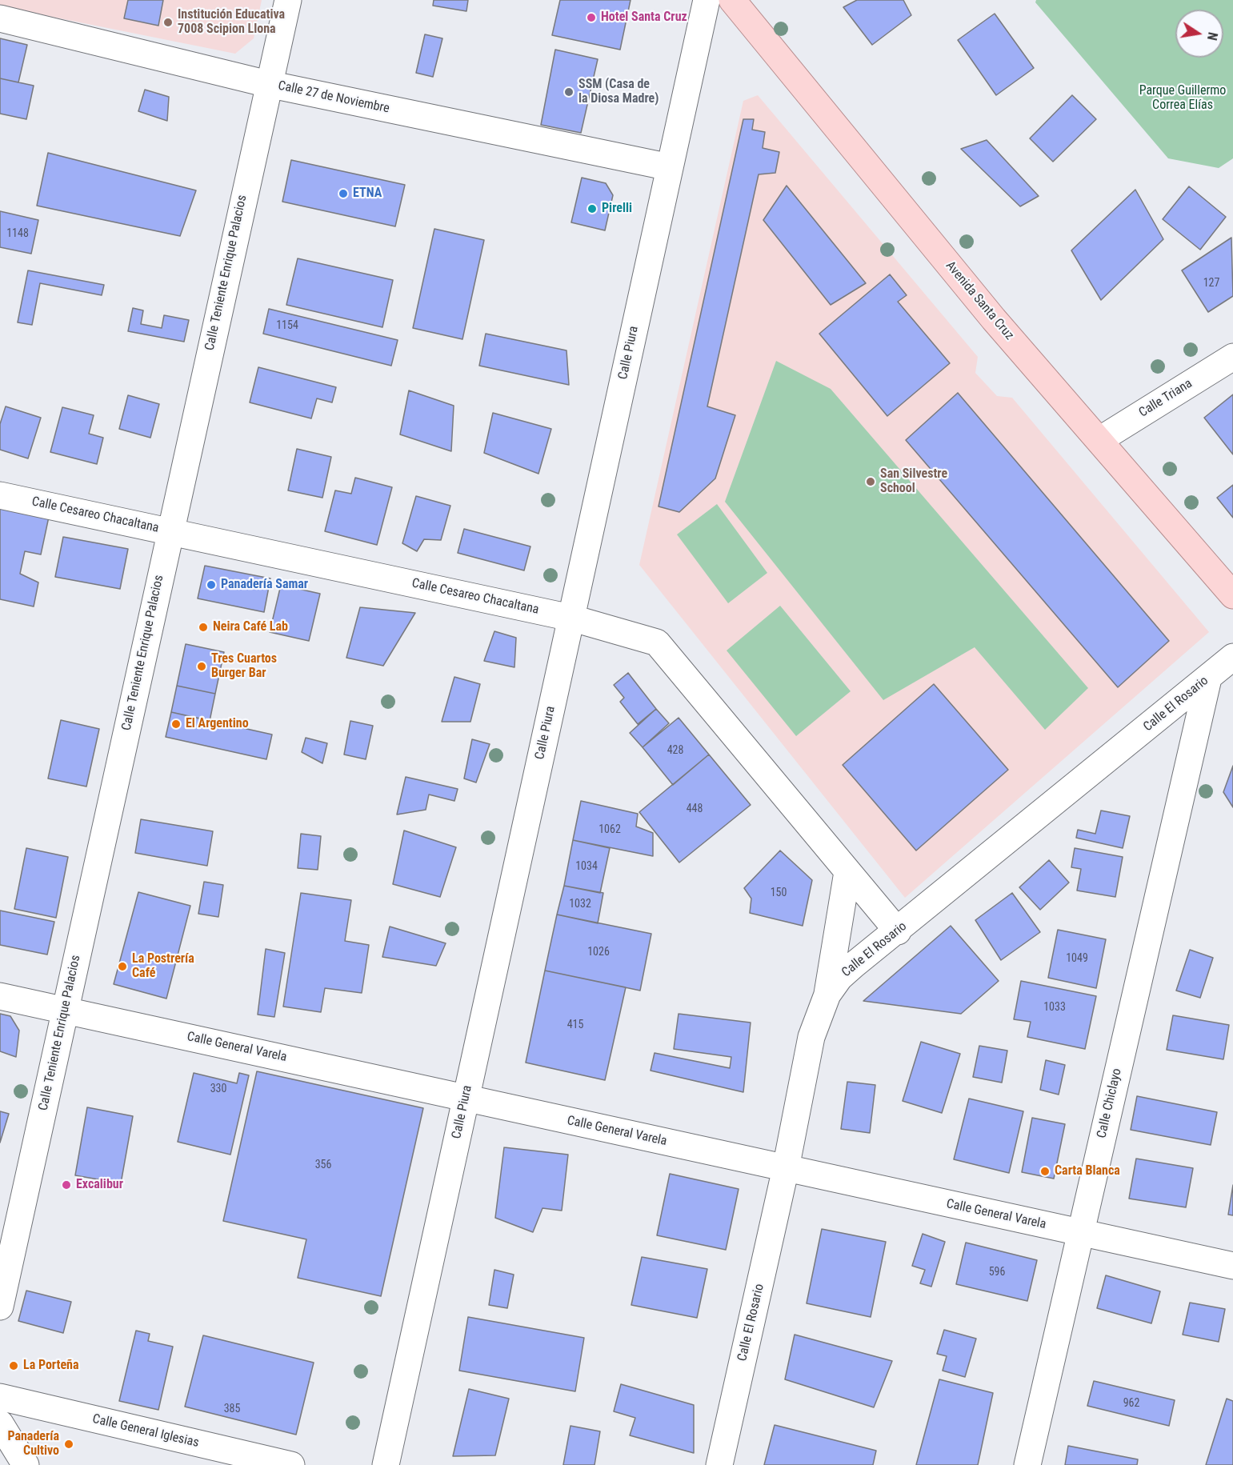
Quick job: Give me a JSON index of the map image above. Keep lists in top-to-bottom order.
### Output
{
  "streets": {
    "main road": ["Avenida Santa Cruz"],
    "street": [
      "Calle 27 de Noviembre",
      "Calle Teniente Enrique Palacios",
      "Calle Piura",
      "Calle Triana",
      "Calle Cesareo Chacaltana",
      "Calle El Rosario",
      "Calle General Varela",
      "Calle Chiclayo",
      "Calle General Iglesias"
    ]
  },
  "crossings": [
    ["Calle 27 de Noviembre", "Calle Teniente Enrique Palacios"],
    ["Calle 27 de Noviembre", "Calle Piura"],
    ["Calle Teniente Enrique Palacios", "Calle Cesareo Chacaltana"],
    ["Calle Teniente Enrique Palacios", "Calle General Varela"],
    ["Avenida Santa Cruz", "Calle Triana"],
    ["Calle Piura", "Calle Cesareo Chacaltana"],
    ["Calle Piura", "Calle General Varela"],
    ["Calle Cesareo Chacaltana", "Calle El Rosario"],
    ["Calle El Rosario", "Calle General Varela"],
    ["Calle El Rosario", "Calle Chiclayo"],
    ["Calle General Varela", "Calle Chiclayo"]
  ],
  "parks": ["Parque Guillermo Correa Elías"],
  "places": [
    "Hotel Santa Cruz",
    "Institución Educativa 7008 Scipion Llona",
    "SSM (Casa de la Diosa Madre)",
    "ETNA",
    "Pirelli",
    "San Silvestre School",
    "Panadería Samar",
    "Neira Café Lab",
    "Tres Cuartos Burger Bar",
    "El Argentino",
    "La Postrería Café",
    "Carta Blanca",
    "Excalibur",
    "La Porteña",
    "Panadería Cultivo"
  ],
  "house_numbers": [
    "1148",
    "127",
    "1154",
    "428",
    "448",
    "1062",
    "1034",
    "150",
    "1032",
    "1026",
    "1049",
    "1033",
    "415",
    "330",
    "356",
    "596",
    "962",
    "385"
  ],
  "north": "right"
}
